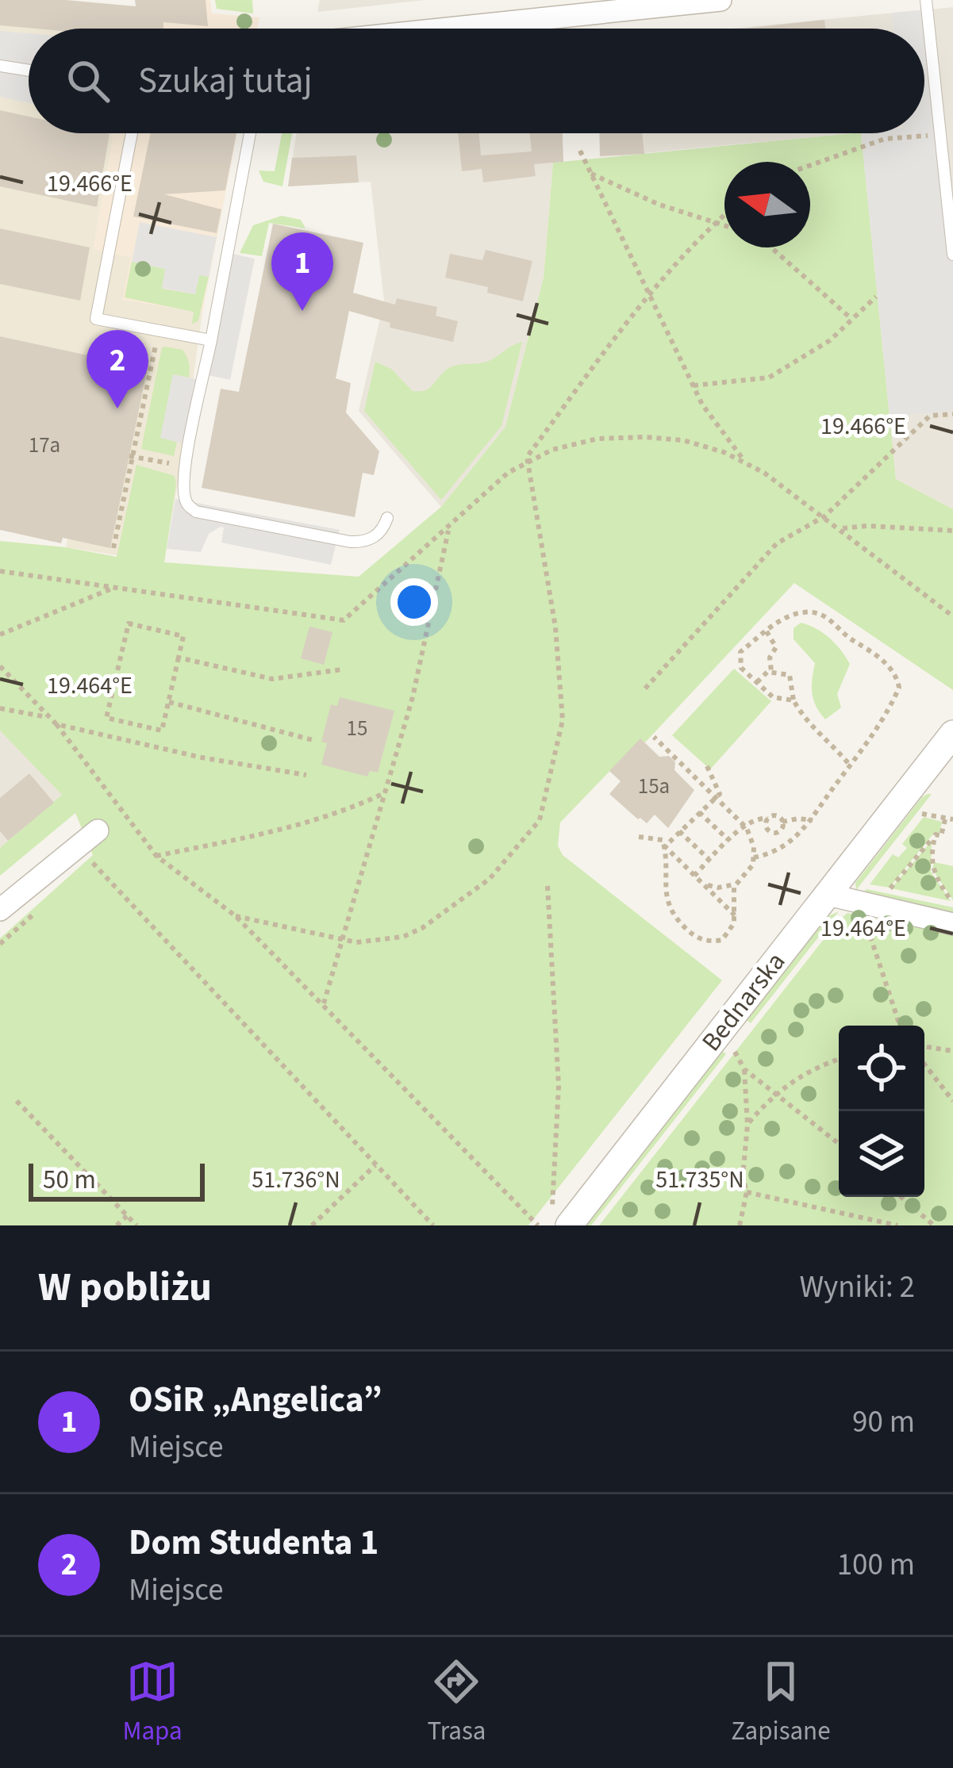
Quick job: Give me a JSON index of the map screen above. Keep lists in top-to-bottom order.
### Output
{
  "streets": {
    "street": ["Bednarska"]
  },
  "house_numbers": ["17a", "15", "15a"],
  "scale_bar": "50 m",
  "north": "left",
  "page": {
    "search": "Szukaj tutaj",
    "pins": ["1", "2"],
    "scale": "50 m",
    "heading": ["W pobliżu", "Wyniki: 2"],
    "list": [
      {
        "mark": "1",
        "name": "OSiR „Angelica”",
        "note": "Miejsce",
        "value": "90 m"
      },
      {
        "mark": "2",
        "name": "Dom Studenta 1",
        "note": "Miejsce",
        "value": "100 m"
      }
    ],
    "nav": ["Mapa", "Trasa", "Zapisane"]
  },
  "coordinates": [
    "19.466°E",
    "19.464°E",
    "51.736°N",
    "51.735°N"
  ]
}
